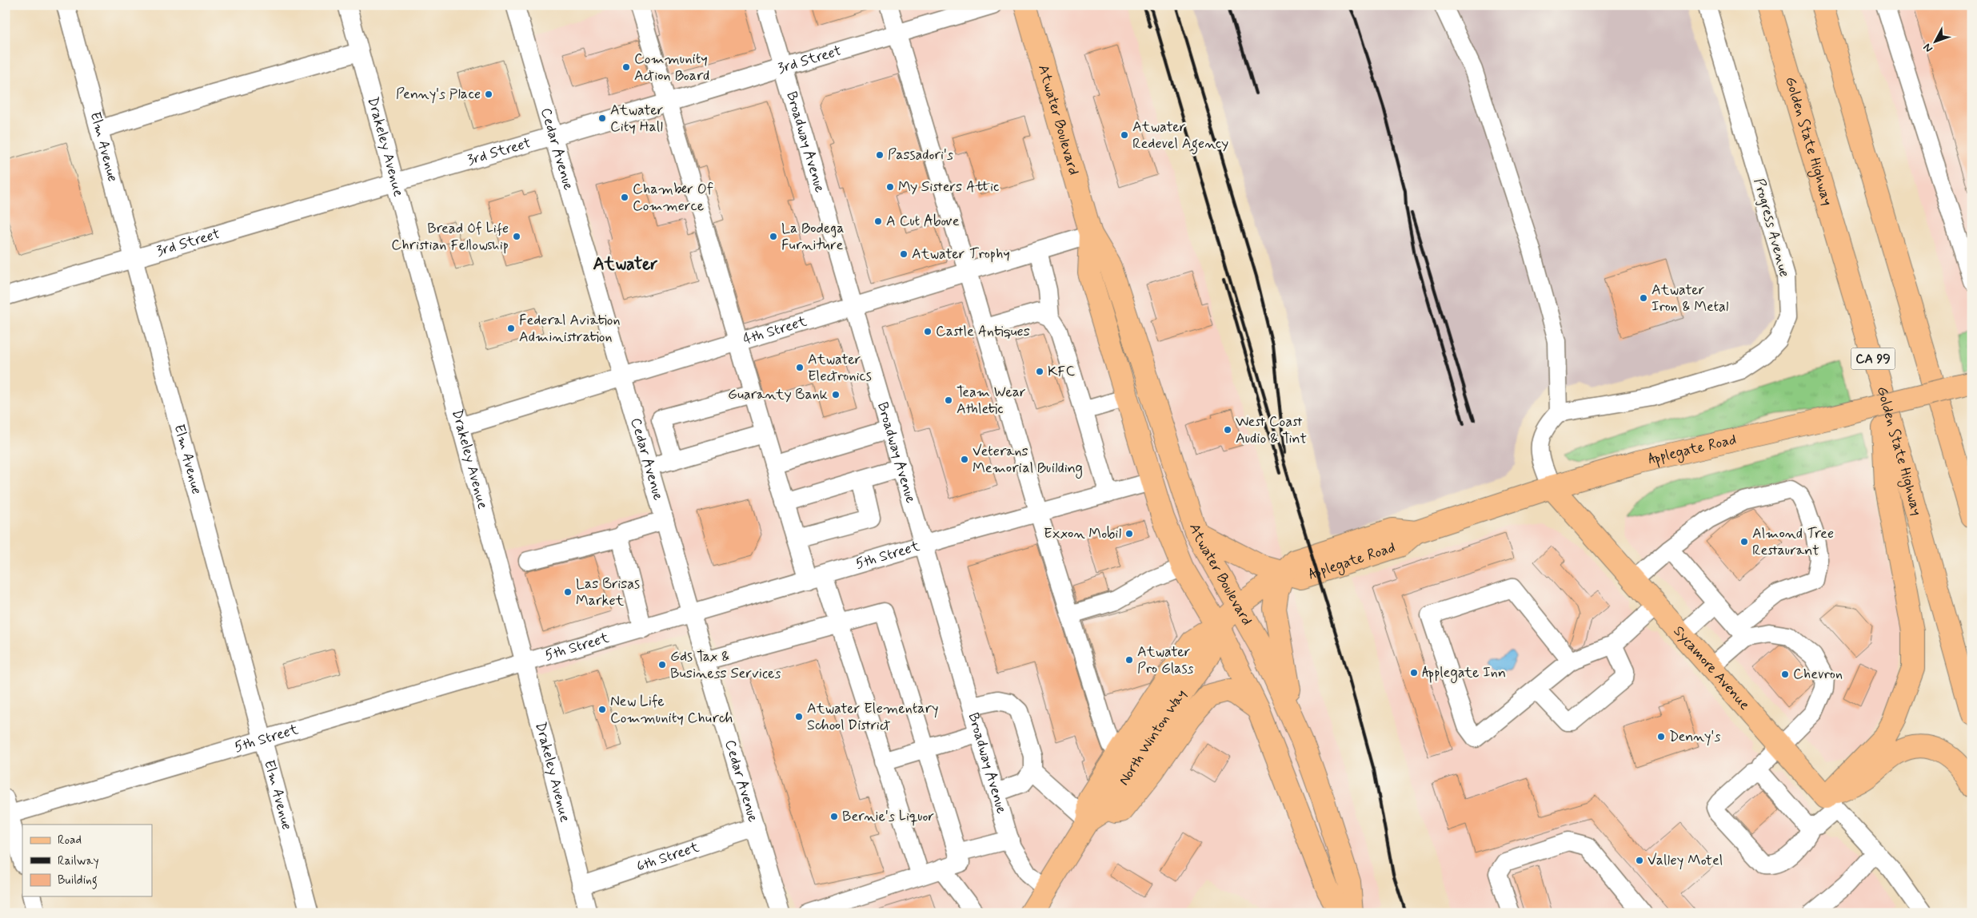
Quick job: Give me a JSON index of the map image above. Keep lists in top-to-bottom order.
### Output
{
  "streets": {
    "main road": [
      "Atwater Boulevard",
      "Golden State Highway",
      "CA 99",
      "Applegate Road",
      "Sycamore Avenue",
      "North Winton Way"
    ],
    "street": [
      "3rd Street",
      "Broadway Avenue",
      "Elm Avenue",
      "Drakeley Avenue",
      "Cedar Avenue",
      "Progress Avenue",
      "4th Street",
      "5th Street",
      "6th Street"
    ]
  },
  "crossings": [
    ["3rd Street", "Broadway Avenue"],
    ["3rd Street", "Elm Avenue"],
    ["3rd Street", "Drakeley Avenue"],
    ["3rd Street", "Cedar Avenue"],
    ["Atwater Boulevard", "4th Street"],
    ["Atwater Boulevard", "Applegate Road"],
    ["Atwater Boulevard", "5th Street"],
    ["Atwater Boulevard", "North Winton Way"],
    ["Broadway Avenue", "4th Street"],
    ["Broadway Avenue", "5th Street"],
    ["Broadway Avenue", "North Winton Way"],
    ["Elm Avenue", "5th Street"],
    ["Drakeley Avenue", "4th Street"],
    ["Drakeley Avenue", "5th Street"],
    ["Drakeley Avenue", "6th Street"],
    ["Cedar Avenue", "4th Street"],
    ["Cedar Avenue", "5th Street"],
    ["Cedar Avenue", "6th Street"],
    ["Progress Avenue", "Sycamore Avenue"],
    ["Applegate Road", "Sycamore Avenue"],
    ["Applegate Road", "North Winton Way"]
  ],
  "districts": ["Atwater"],
  "places": [
    "Community Action Board",
    "Penny's Place",
    "Atwater City Hall",
    "Atwater Redevel Agency",
    "Passadori's",
    "My Sisters Attic",
    "Chamber Of Commerce",
    "A Cut Above",
    "Bread Of Life Christian Fellowship",
    "La Bodega Furniture",
    "Atwater Trophy",
    "Atwater Iron & Metal",
    "Federal Aviation Administration",
    "Castle Antiques",
    "Atwater Electronics",
    "KFC",
    "Guaranty Bank",
    "Team Wear Athletic",
    "West Coast Audio & Tint",
    "Veterans Memorial Building",
    "Exxon Mobil",
    "Almond Tree Restaurant",
    "Las Brisas Market",
    "Atwater Pro Glass",
    "Gds Tax & Business Services",
    "Applegate Inn",
    "Chevron",
    "New Life Community Church",
    "Atwater Elementary School District",
    "Denny's",
    "Bernie's Liquor",
    "Valley Motel"
  ],
  "legend": ["Road", "Railway", "Building"],
  "north": "bottom left"
}
